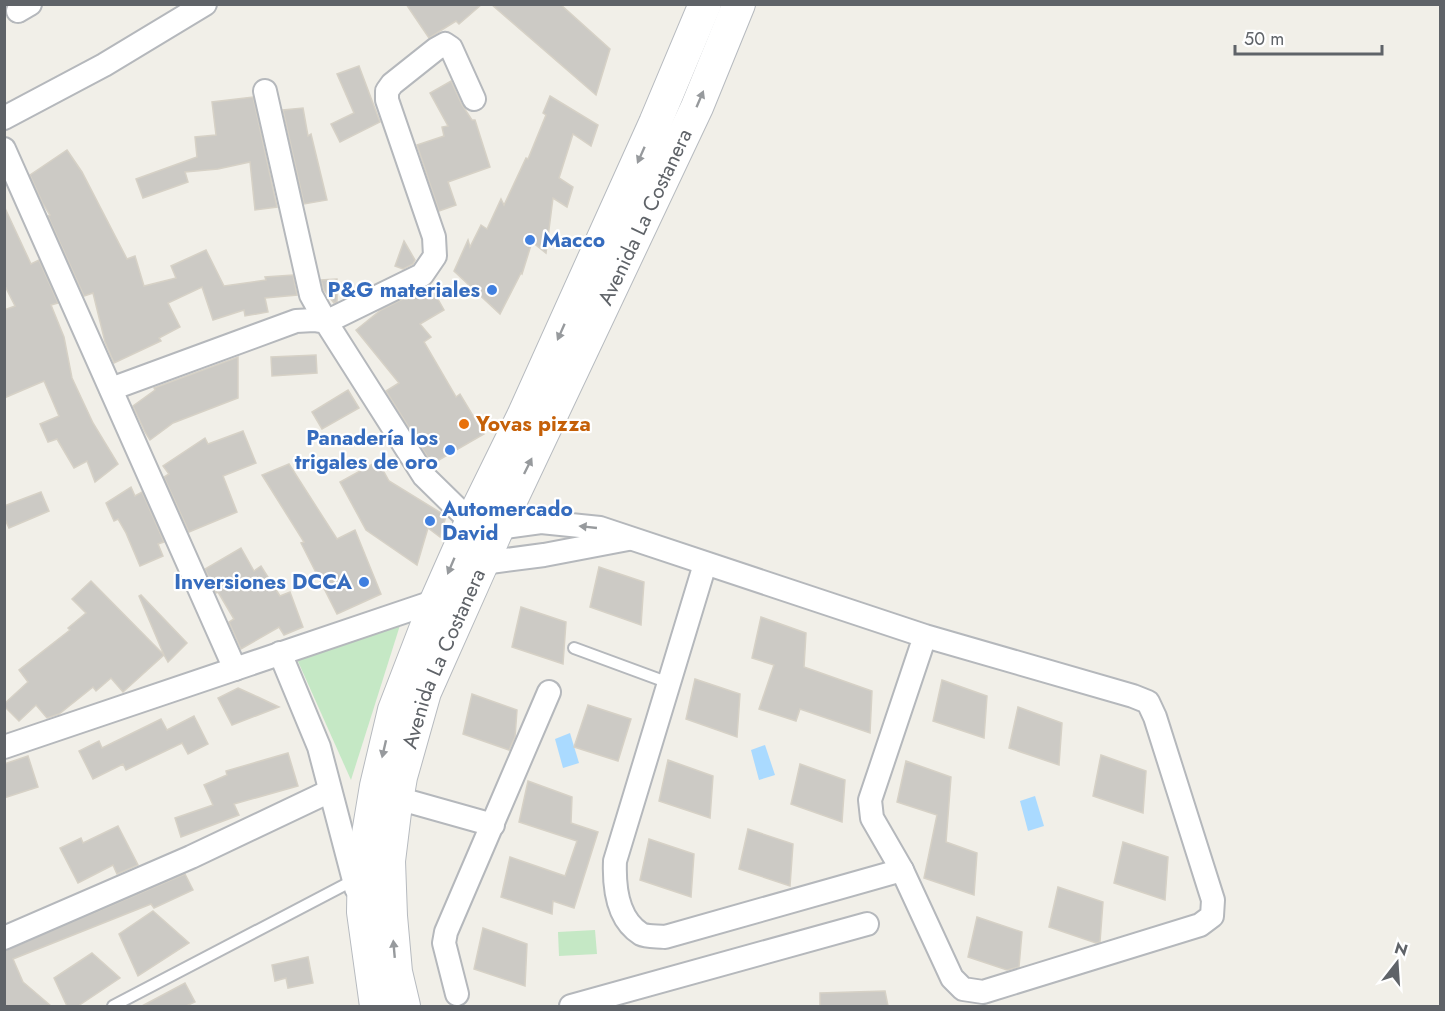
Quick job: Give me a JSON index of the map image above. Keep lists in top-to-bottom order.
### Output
{
  "streets": {
    "street": ["Avenida La Costanera"]
  },
  "places": [
    "Macco",
    "P&G materiales",
    "Yovas pizza",
    "Panadería los trigales de oro",
    "Automercado David",
    "Inversiones DCCA"
  ],
  "scale_bar": "50 m",
  "north": "top"
}
